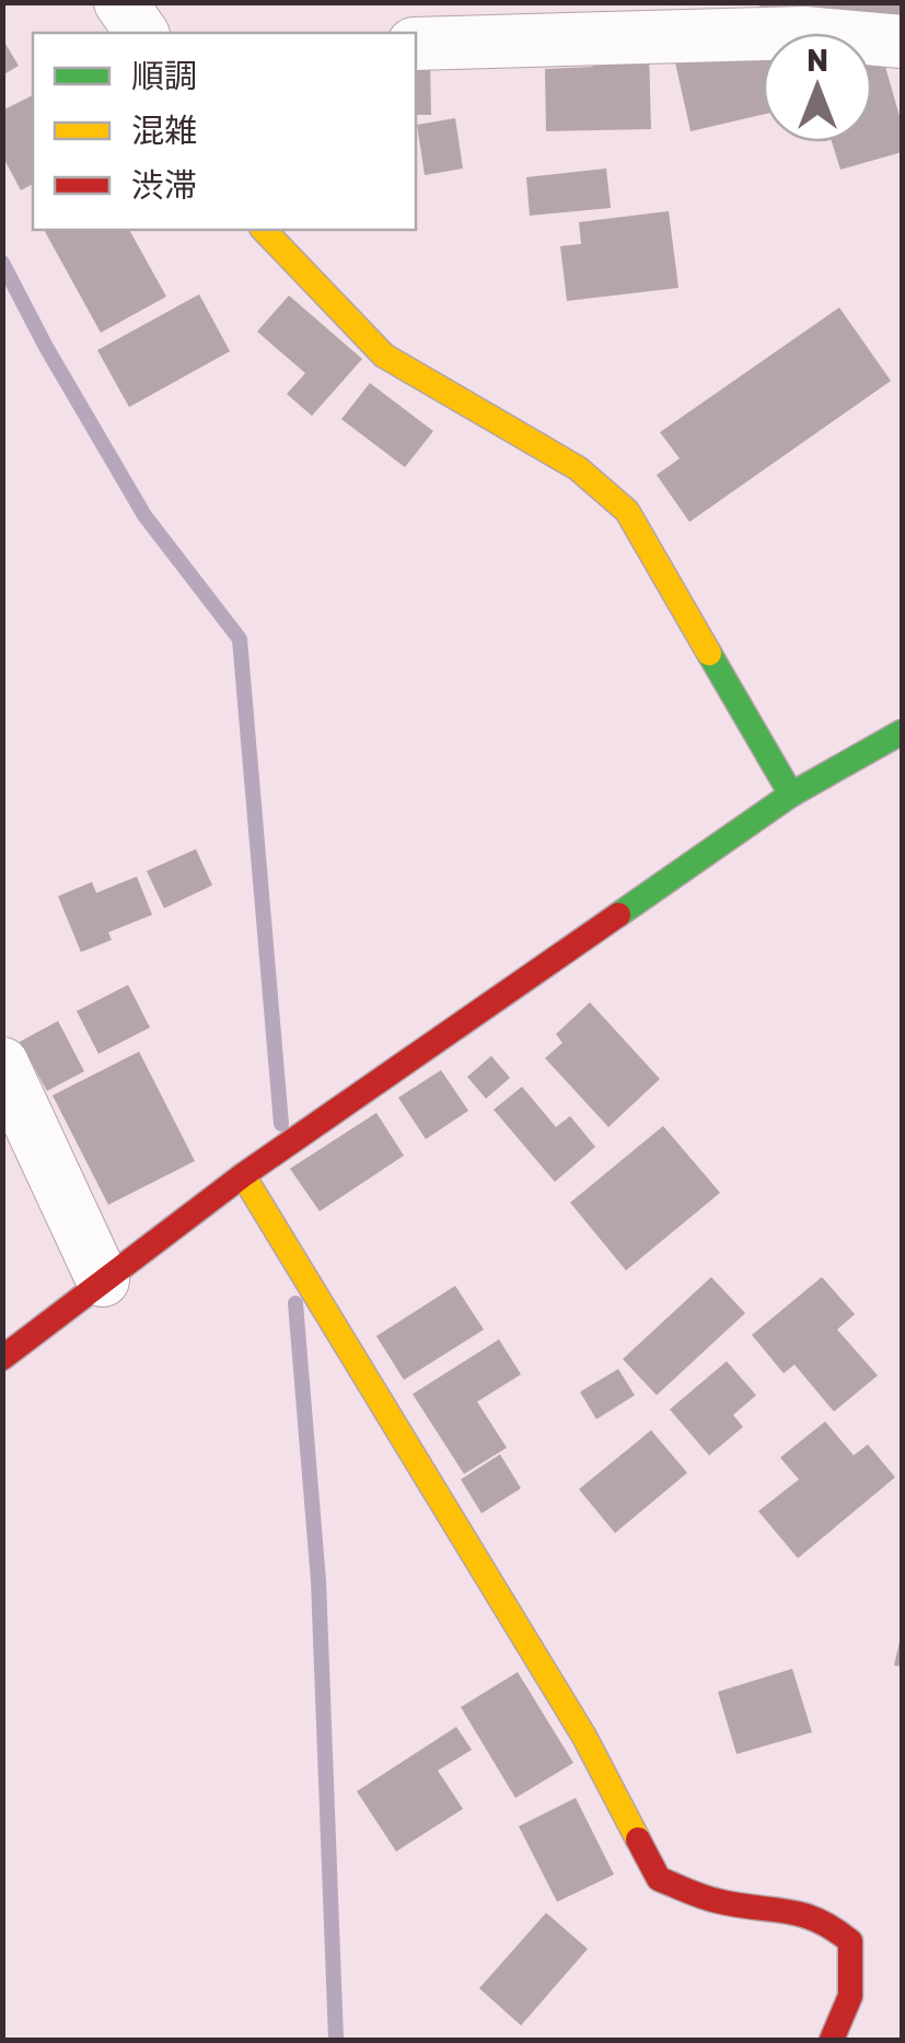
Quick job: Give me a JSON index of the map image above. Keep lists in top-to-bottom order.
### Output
{
  "legend": ["順調", "混雑", "渋滞"],
  "north": "top"
}
